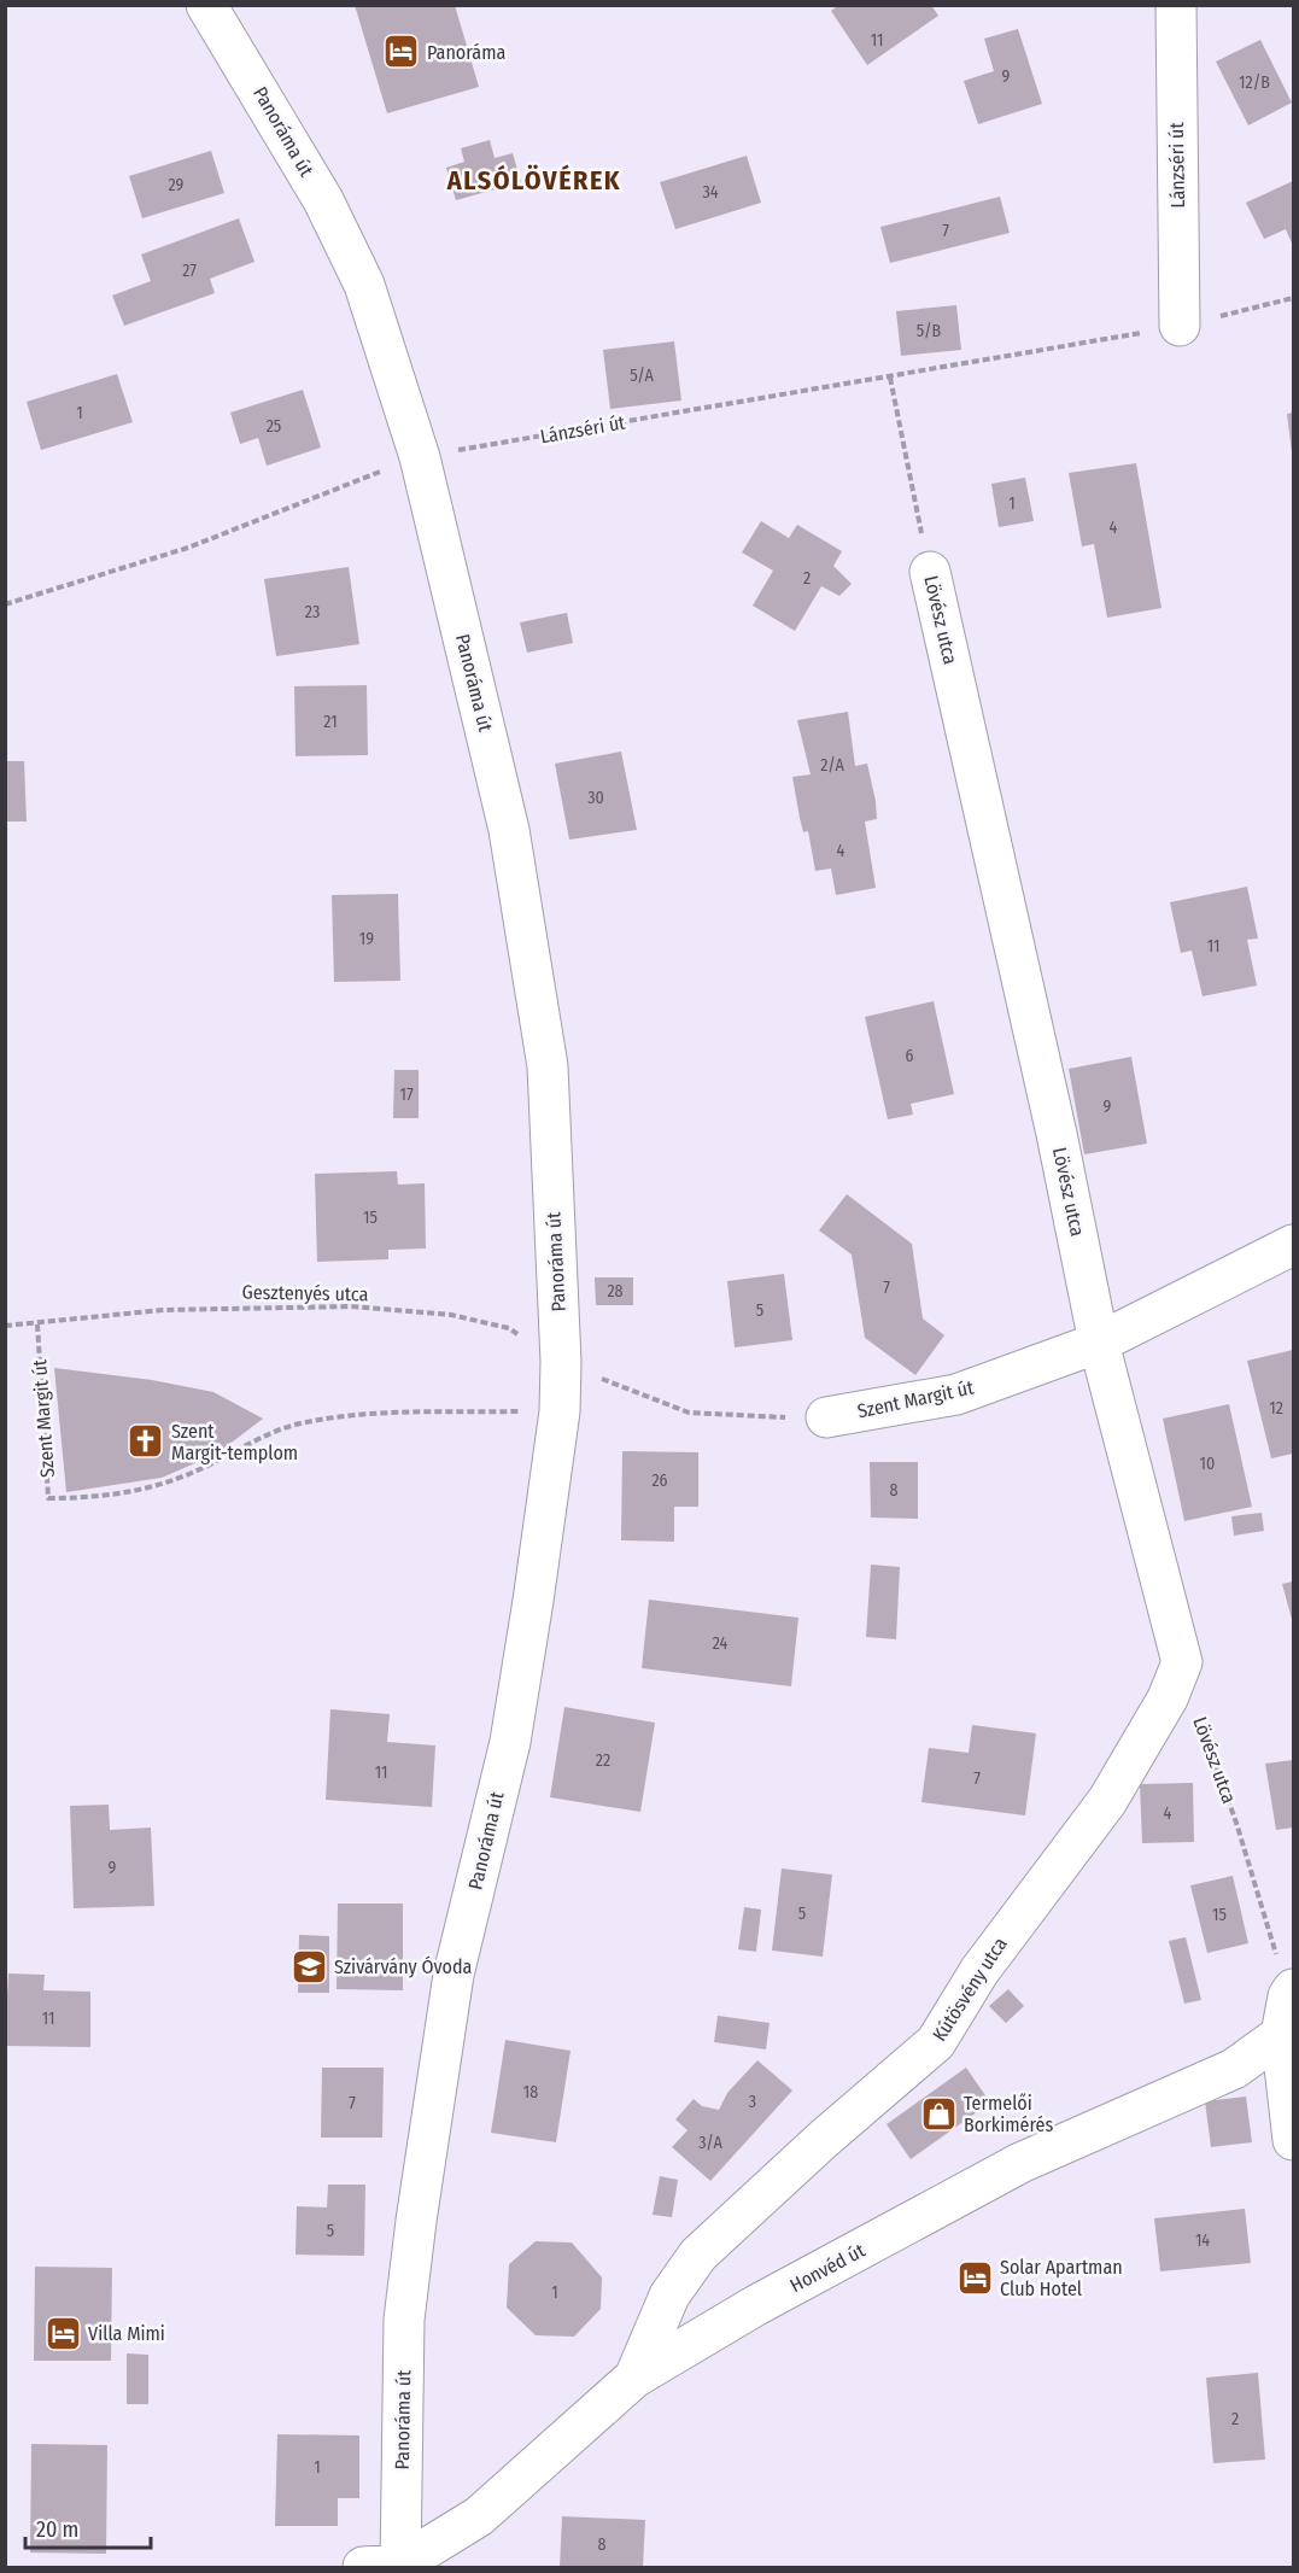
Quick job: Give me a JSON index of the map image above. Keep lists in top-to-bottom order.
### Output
{
  "streets": {
    "street": [
      "Panoráma út",
      "Lánzséri út",
      "Lövész utca",
      "Szent Margit út",
      "Kútösvény utca",
      "Honvéd út"
    ],
    "path": ["Gesztenyés utca"]
  },
  "crossings": [
    ["Panoráma út", "Lánzséri út"],
    ["Panoráma út", "Gesztenyés utca"],
    ["Panoráma út", "Szent Margit út"],
    ["Panoráma út", "Honvéd út"],
    ["Lánzséri út", "Lövész utca"],
    ["Lövész utca", "Szent Margit út"],
    ["Lövész utca", "Kútösvény utca"],
    ["Gesztenyés utca", "Szent Margit út"],
    ["Kútösvény utca", "Honvéd út"]
  ],
  "districts": ["ALSÓLÖVÉREK"],
  "places": {
    "hotel": ["Panoráma", "Solar Apartman Club Hotel", "Villa Mimi"],
    "church": ["Szent Margit-templom"],
    "school or university": ["Szivárvány Óvoda"],
    "shop": ["Termelői Borkimérés"]
  },
  "house_numbers": [
    "11",
    "9",
    "12/B",
    "29",
    "34",
    "7",
    "27",
    "5/B",
    "5/A",
    "1",
    "25",
    "1",
    "4",
    "2",
    "23",
    "21",
    "2/A",
    "30",
    "4",
    "19",
    "11",
    "6",
    "17",
    "9",
    "15",
    "7",
    "28",
    "5",
    "12",
    "10",
    "26",
    "8",
    "24",
    "22",
    "11",
    "7",
    "4",
    "9",
    "5",
    "15",
    "11",
    "18",
    "3",
    "7",
    "3/A",
    "5",
    "14",
    "1",
    "2",
    "1",
    "8"
  ],
  "scale_bar": "20 m"
}
